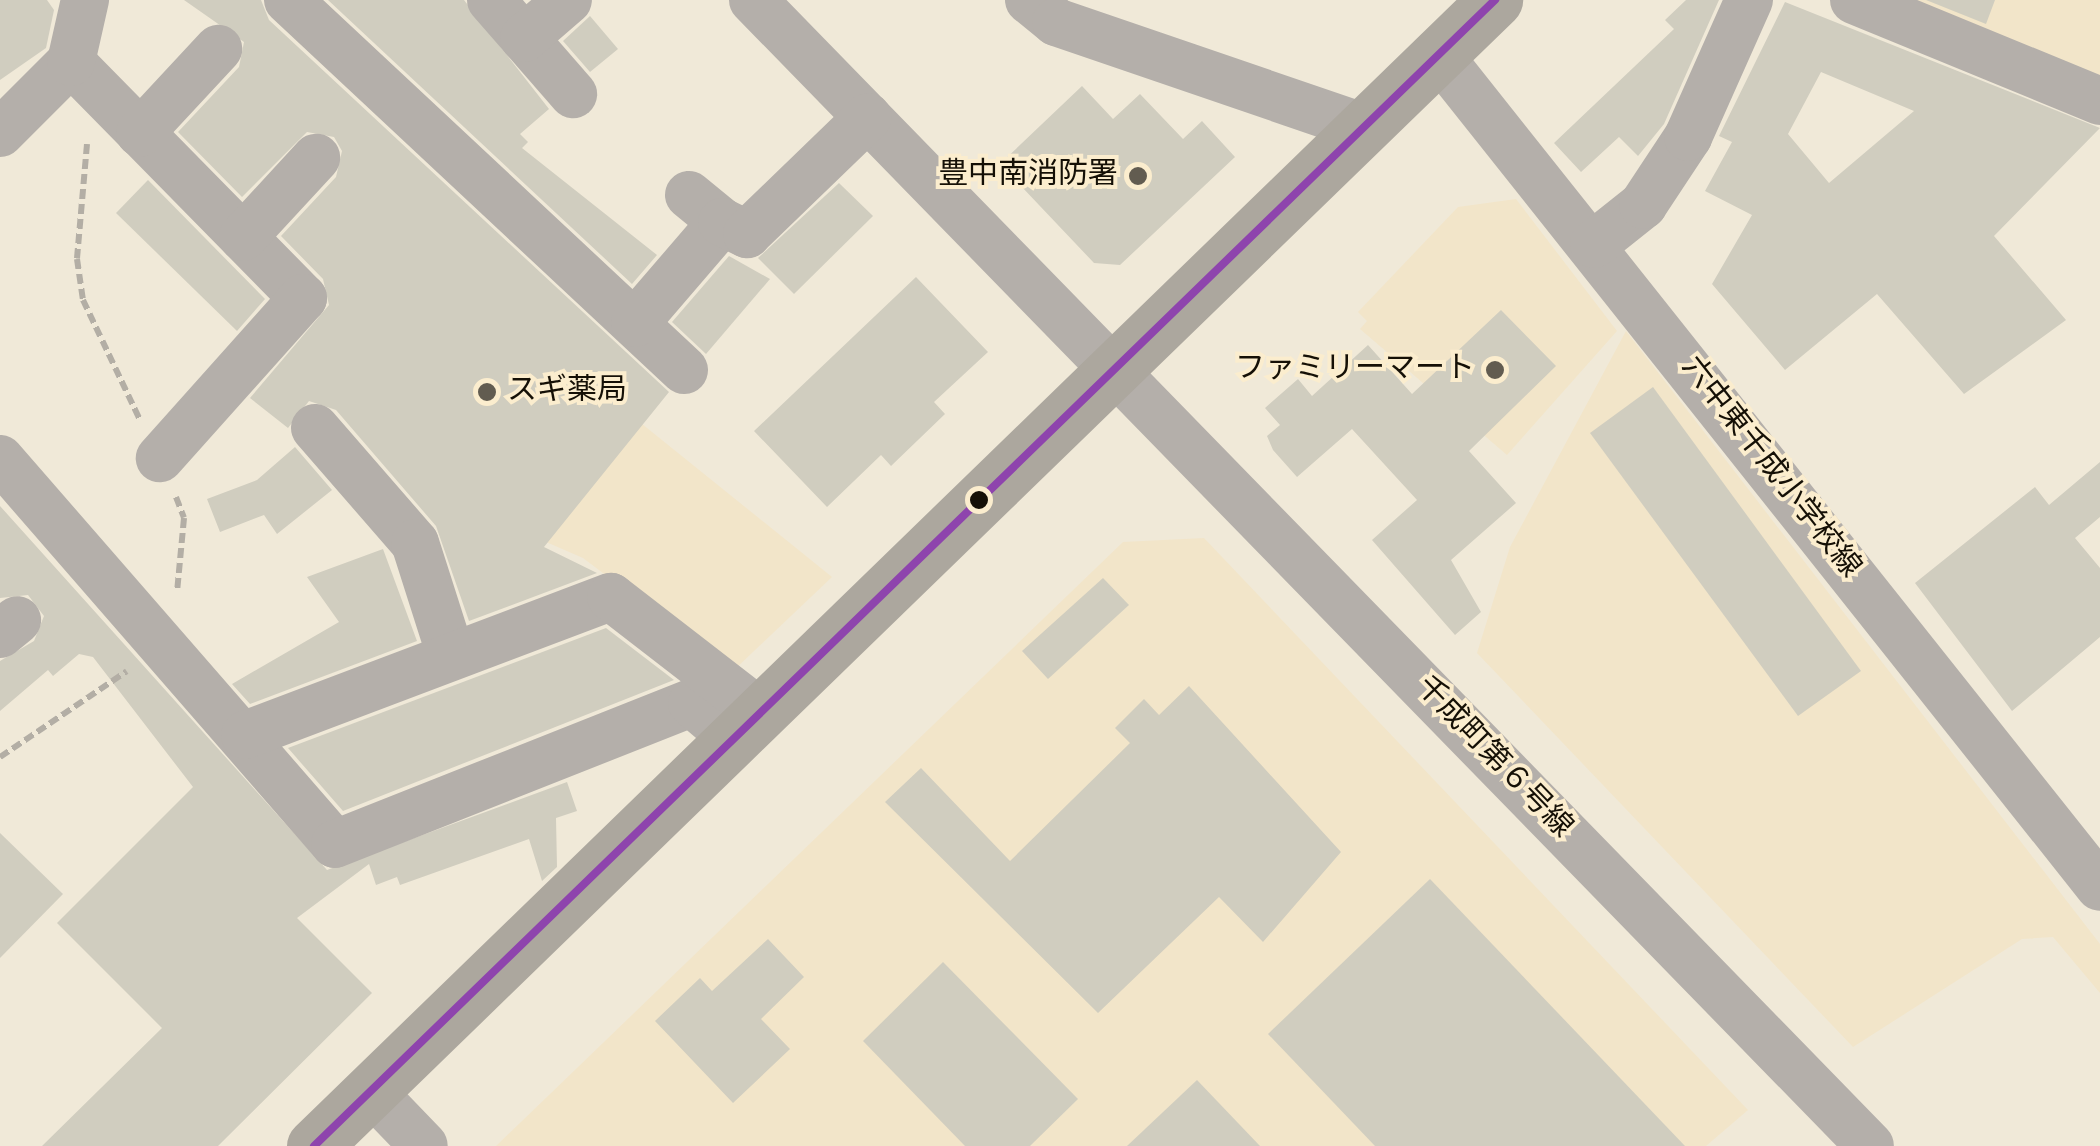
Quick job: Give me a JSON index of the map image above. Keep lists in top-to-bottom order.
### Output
{
  "streets": {
    "street": ["六中東千成小学校線", "千成町第６号線"]
  },
  "places": ["豊中南消防署", "ファミリーマート", "スギ薬局"]
}
